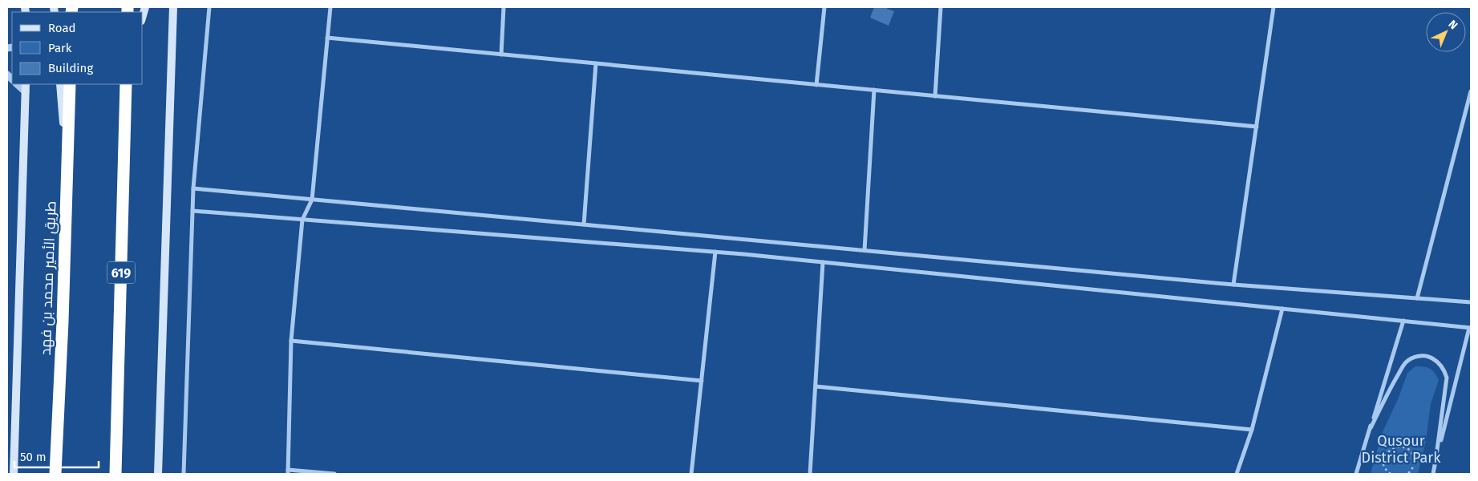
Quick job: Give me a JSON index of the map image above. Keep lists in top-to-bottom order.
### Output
{
  "streets": {
    "highway": ["619", "طريق الأمير محمد بن فهد"]
  },
  "parks": ["Qusour District Park"],
  "legend": ["Road", "Park", "Building"],
  "scale_bar": "50 m",
  "north": "top right"
}
